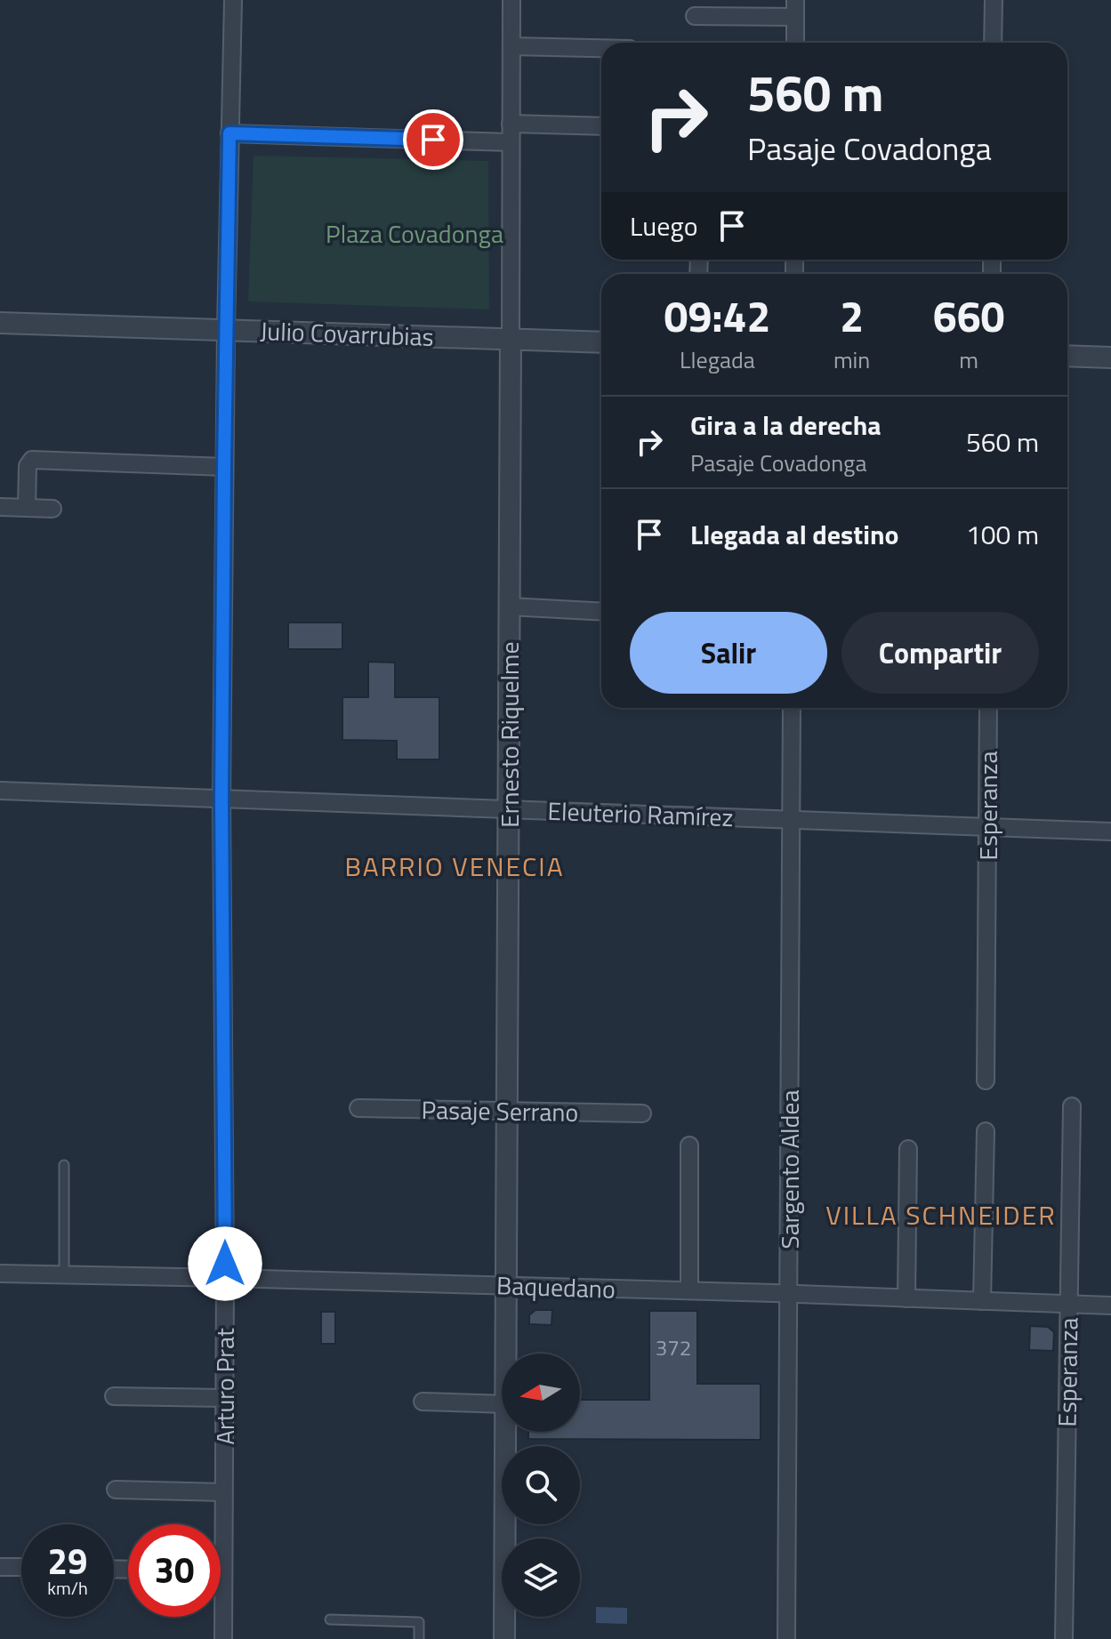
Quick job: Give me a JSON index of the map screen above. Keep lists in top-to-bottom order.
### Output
{
  "streets": {
    "street": [
      "Julio Covarrubias",
      "Ernesto Riquelme",
      "Esperanza",
      "Eleuterio Ramírez",
      "Pasaje Serrano",
      "Sargento Aldea",
      "Baquedano",
      "Arturo Prat"
    ]
  },
  "crossings": [
    ["Julio Covarrubias", "Ernesto Riquelme"],
    ["Julio Covarrubias", "Arturo Prat"],
    ["Ernesto Riquelme", "Eleuterio Ramírez"],
    ["Ernesto Riquelme", "Pasaje Serrano"],
    ["Ernesto Riquelme", "Baquedano"],
    ["Esperanza", "Eleuterio Ramírez"],
    ["Esperanza", "Baquedano"],
    ["Eleuterio Ramírez", "Sargento Aldea"],
    ["Eleuterio Ramírez", "Arturo Prat"],
    ["Sargento Aldea", "Baquedano"],
    ["Baquedano", "Arturo Prat"]
  ],
  "districts": ["BARRIO VENECIA", "VILLA SCHNEIDER"],
  "parks": ["Plaza Covadonga"],
  "house_numbers": ["372"],
  "north": "left",
  "page": {
    "turn": ["560 m", "Pasaje Covadonga"],
    "then": "Luego",
    "eta": [
      "09:42",
      "Llegada",
      "2",
      "min",
      "660",
      "m"
    ],
    "list": [
      {
        "name": "Gira a la derecha",
        "note": "Pasaje Covadonga",
        "value": "560 m"
      },
      {
        "name": "Llegada al destino",
        "value": "100 m"
      }
    ],
    "buttons": ["Salir", "Compartir"],
    "speed": "29 km/h",
    "limit": "30"
  }
}
